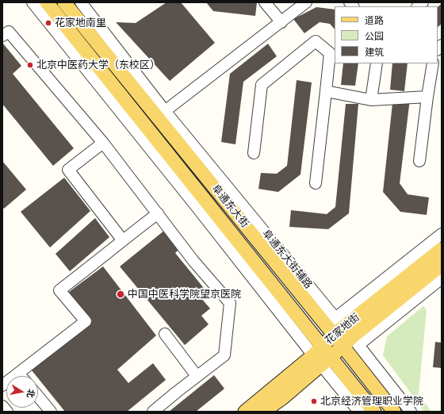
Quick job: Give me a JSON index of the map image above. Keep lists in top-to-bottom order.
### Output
{
  "streets": {
    "main road": ["阜通东大街", "花家地街"]
  },
  "crossings": [
    ["阜通东大街", "花家地街"]
  ],
  "places": [
    "花家地南里",
    "北京中医药大学（东校区）",
    "中国中医科学院望京医院",
    "北京经济管理职业学院"
  ],
  "legend": ["道路", "公园", "建筑"],
  "north": "right"
}
